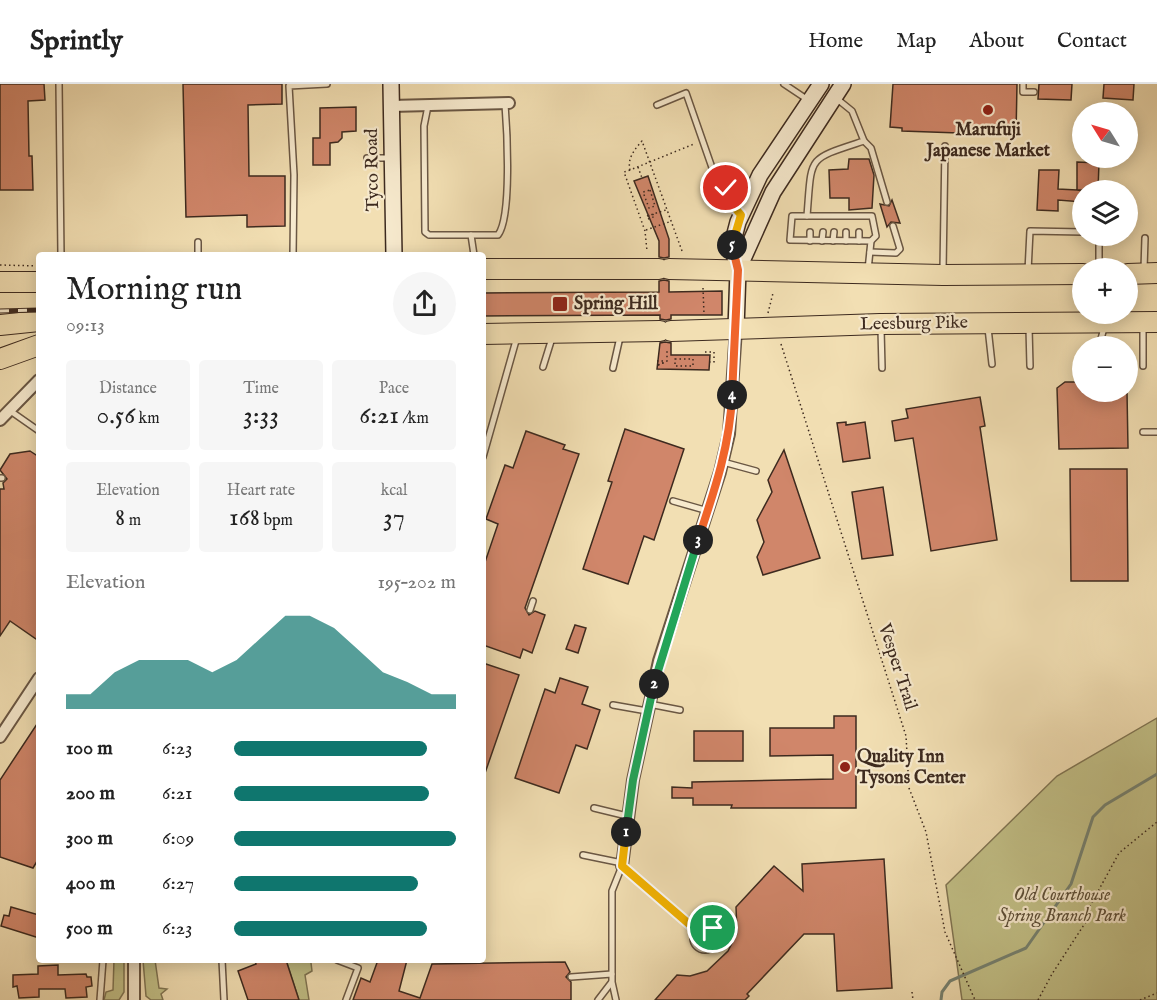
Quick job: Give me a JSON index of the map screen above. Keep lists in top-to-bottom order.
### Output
{
  "streets": {
    "highway": ["Leesburg Pike"],
    "main road": ["Tyco Road"],
    "path": ["Vesper Trail"]
  },
  "parks": ["Old Courthouse Spring Branch Park"],
  "places": {
    "other": ["Marufuji Japanese Market", "Quality Inn Tysons Center"],
    "transit": ["Spring Hill"]
  },
  "north": "top left",
  "page": {
    "header": "Sprintly",
    "nav": [
      "Home",
      "Map",
      "About",
      "Contact"
    ],
    "map_buttons": ["+", "−"],
    "pins": [
      "5",
      "4",
      "3",
      "2",
      "1"
    ],
    "heading": ["Morning run", "09:13"],
    "stats": [
      ["Distance", "0.56 km"],
      ["Time", "3:33"],
      ["Pace", "6:21 /km"],
      ["Elevation", "8 m"],
      ["Heart rate", "168 bpm"],
      ["kcal", "37"]
    ],
    "chart": ["Elevation", "195–202 m"],
    "list": [
      {
        "name": "100 m",
        "note": "6:23"
      },
      {
        "name": "200 m",
        "note": "6:21"
      },
      {
        "name": "300 m",
        "note": "6:09"
      },
      {
        "name": "400 m",
        "note": "6:27"
      },
      {
        "name": "500 m",
        "note": "6:23"
      }
    ]
  }
}
